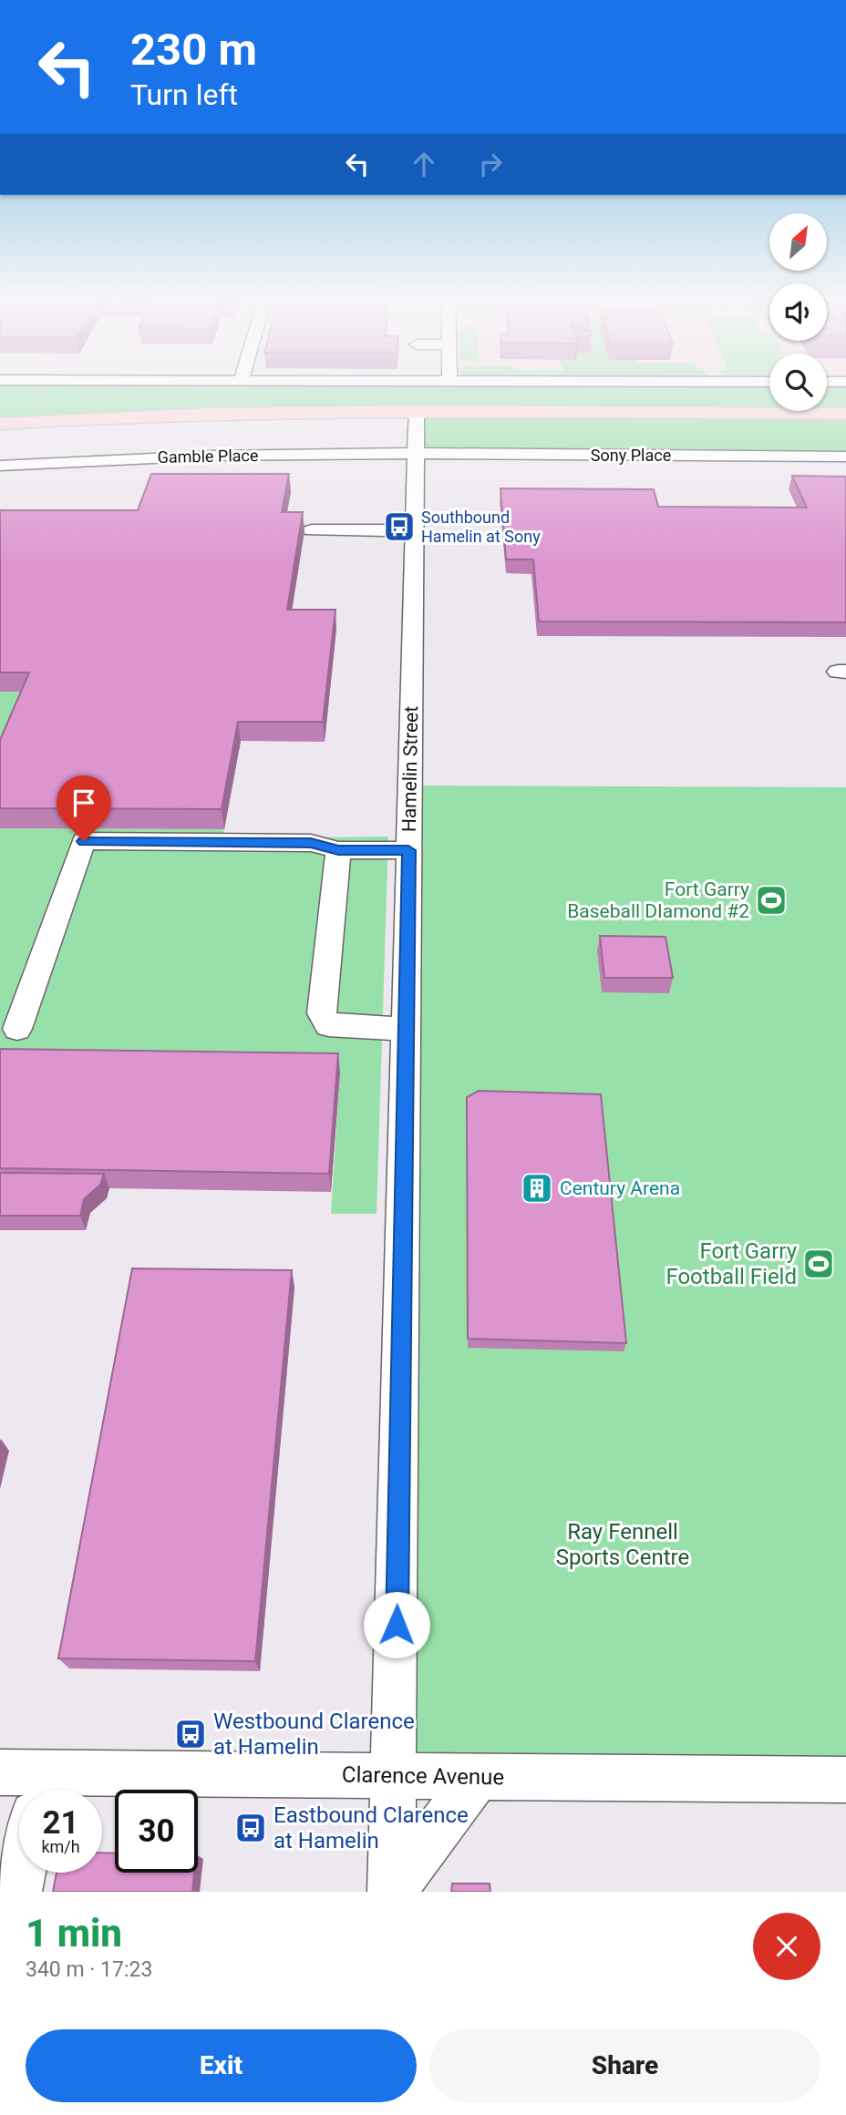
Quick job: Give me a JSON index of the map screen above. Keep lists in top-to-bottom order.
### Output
{
  "streets": {
    "street": [
      "Sony Place",
      "Gamble Place",
      "Hamelin Street",
      "Clarence Avenue"
    ]
  },
  "crossings": [
    ["Sony Place", "Gamble Place"],
    ["Sony Place", "Hamelin Street"],
    ["Gamble Place", "Hamelin Street"],
    ["Hamelin Street", "Clarence Avenue"]
  ],
  "parks": ["Ray Fennell Sports Centre"],
  "places": {
    "bus stop": ["Southbound Hamelin at Sony", "Westbound Clarence at Hamelin", "Eastbound Clarence at Hamelin"],
    "sports": ["Fort Garry Baseball DIamond #2", "Fort Garry Football Field"],
    "building": ["Century Arena"]
  },
  "north": "top right",
  "page": {
    "turn": ["230 m", "Turn left"],
    "speed": "21 km/h",
    "limit": "30",
    "heading": ["1 min", "340 m · 17:23"],
    "buttons": ["Exit", "Share"]
  }
}
